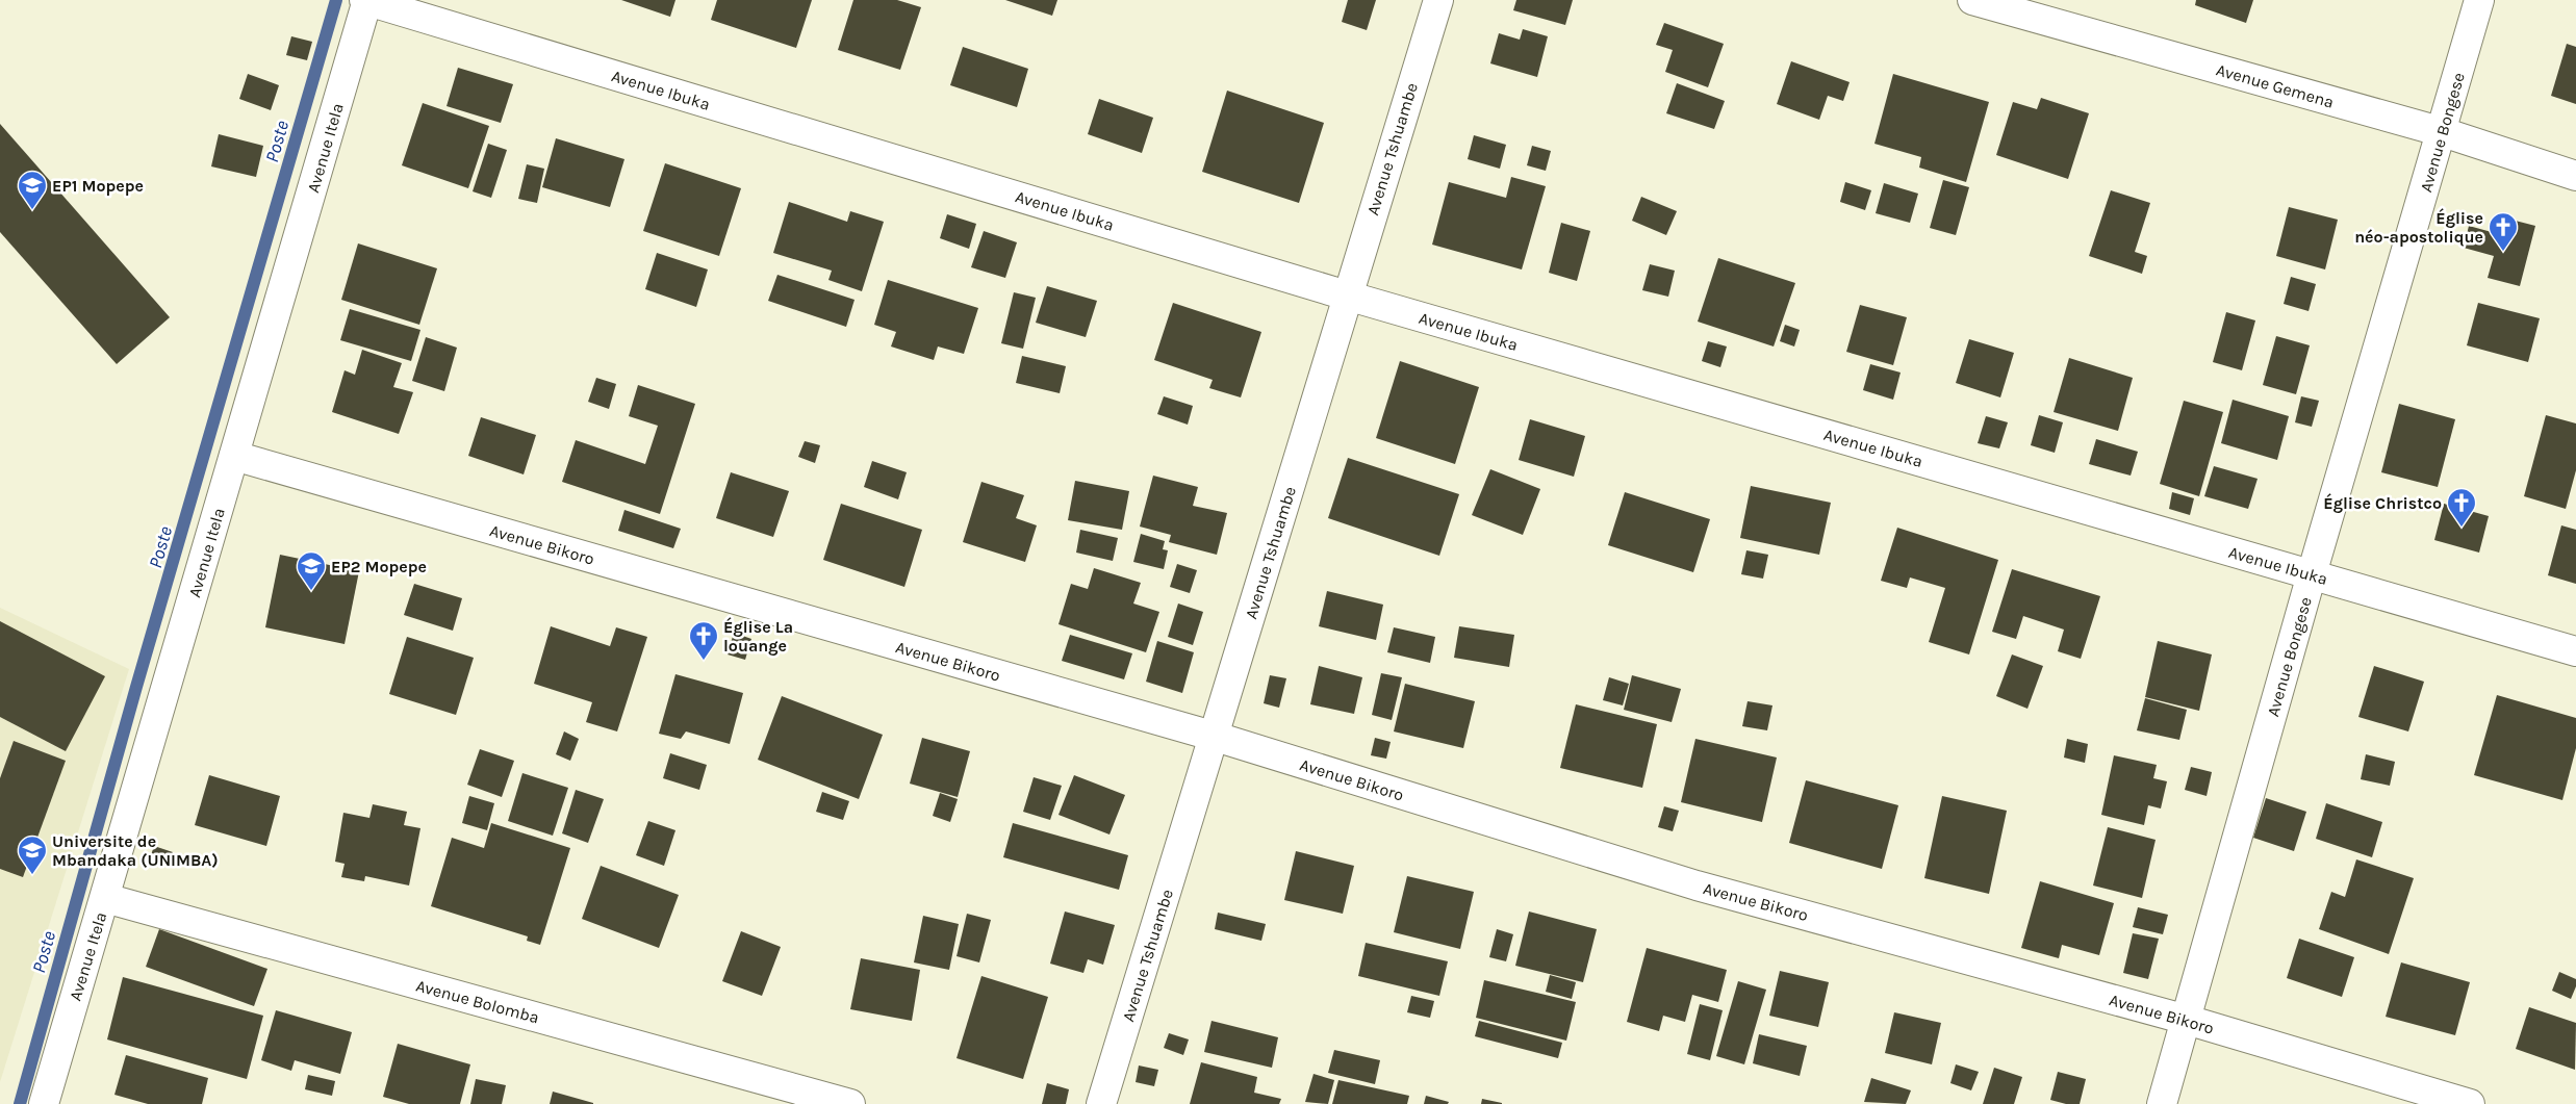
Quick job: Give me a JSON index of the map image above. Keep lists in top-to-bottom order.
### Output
{
  "streets": {
    "street": [
      "Avenue Gemena",
      "Avenue Ibuka",
      "Avenue Bongese",
      "Avenue Itela",
      "Avenue Tshuambe",
      "Avenue Bikoro",
      "Avenue Bolomba"
    ]
  },
  "crossings": [
    ["Avenue Gemena", "Avenue Bongese"],
    ["Avenue Ibuka", "Avenue Bongese"],
    ["Avenue Ibuka", "Avenue Itela"],
    ["Avenue Ibuka", "Avenue Tshuambe"],
    ["Avenue Bongese", "Avenue Bikoro"],
    ["Avenue Itela", "Avenue Bikoro"],
    ["Avenue Itela", "Avenue Bolomba"],
    ["Avenue Tshuambe", "Avenue Bikoro"]
  ],
  "water": ["Poste"],
  "places": {
    "school or university": ["EP1 Mopepe", "EP2 Mopepe", "Universite de Mbandaka (UNIMBA)"],
    "church": ["Église néo-apostolique", "Église Christco", "Église La louange"]
  }
}
